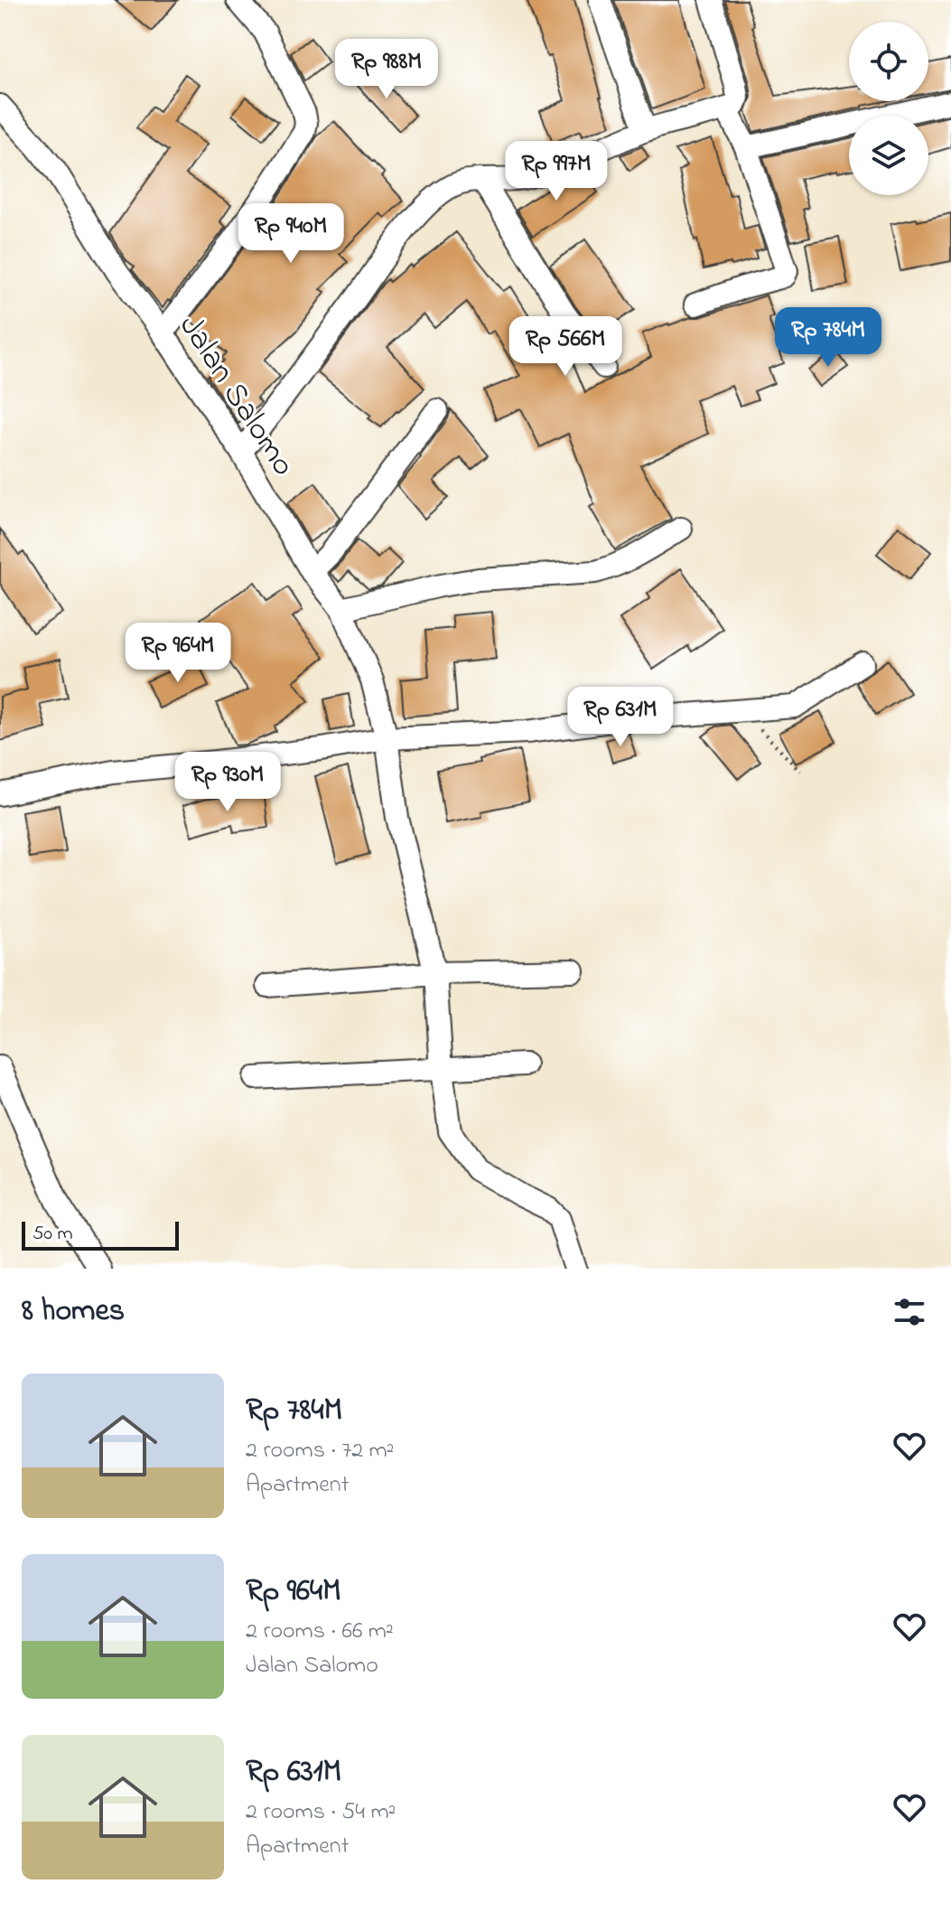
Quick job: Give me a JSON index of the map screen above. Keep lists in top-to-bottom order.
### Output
{
  "streets": {
    "street": ["Jalan Salomo"]
  },
  "scale_bar": "50 m",
  "page": {
    "price": [
      "Rp 988M",
      "Rp 997M",
      "Rp 940M",
      "Rp 784M",
      "Rp 566M",
      "Rp 964M",
      "Rp 631M",
      "Rp 930M"
    ],
    "scale": "50 m",
    "heading": "8 homes",
    "list": [
      {
        "name": "Rp 784M",
        "note": "2 rooms · 72 m² · Apartment"
      },
      {
        "name": "Rp 964M",
        "note": "2 rooms · 66 m² · Jalan Salomo"
      },
      {
        "name": "Rp 631M",
        "note": "2 rooms · 54 m² · Apartment"
      }
    ]
  }
}
